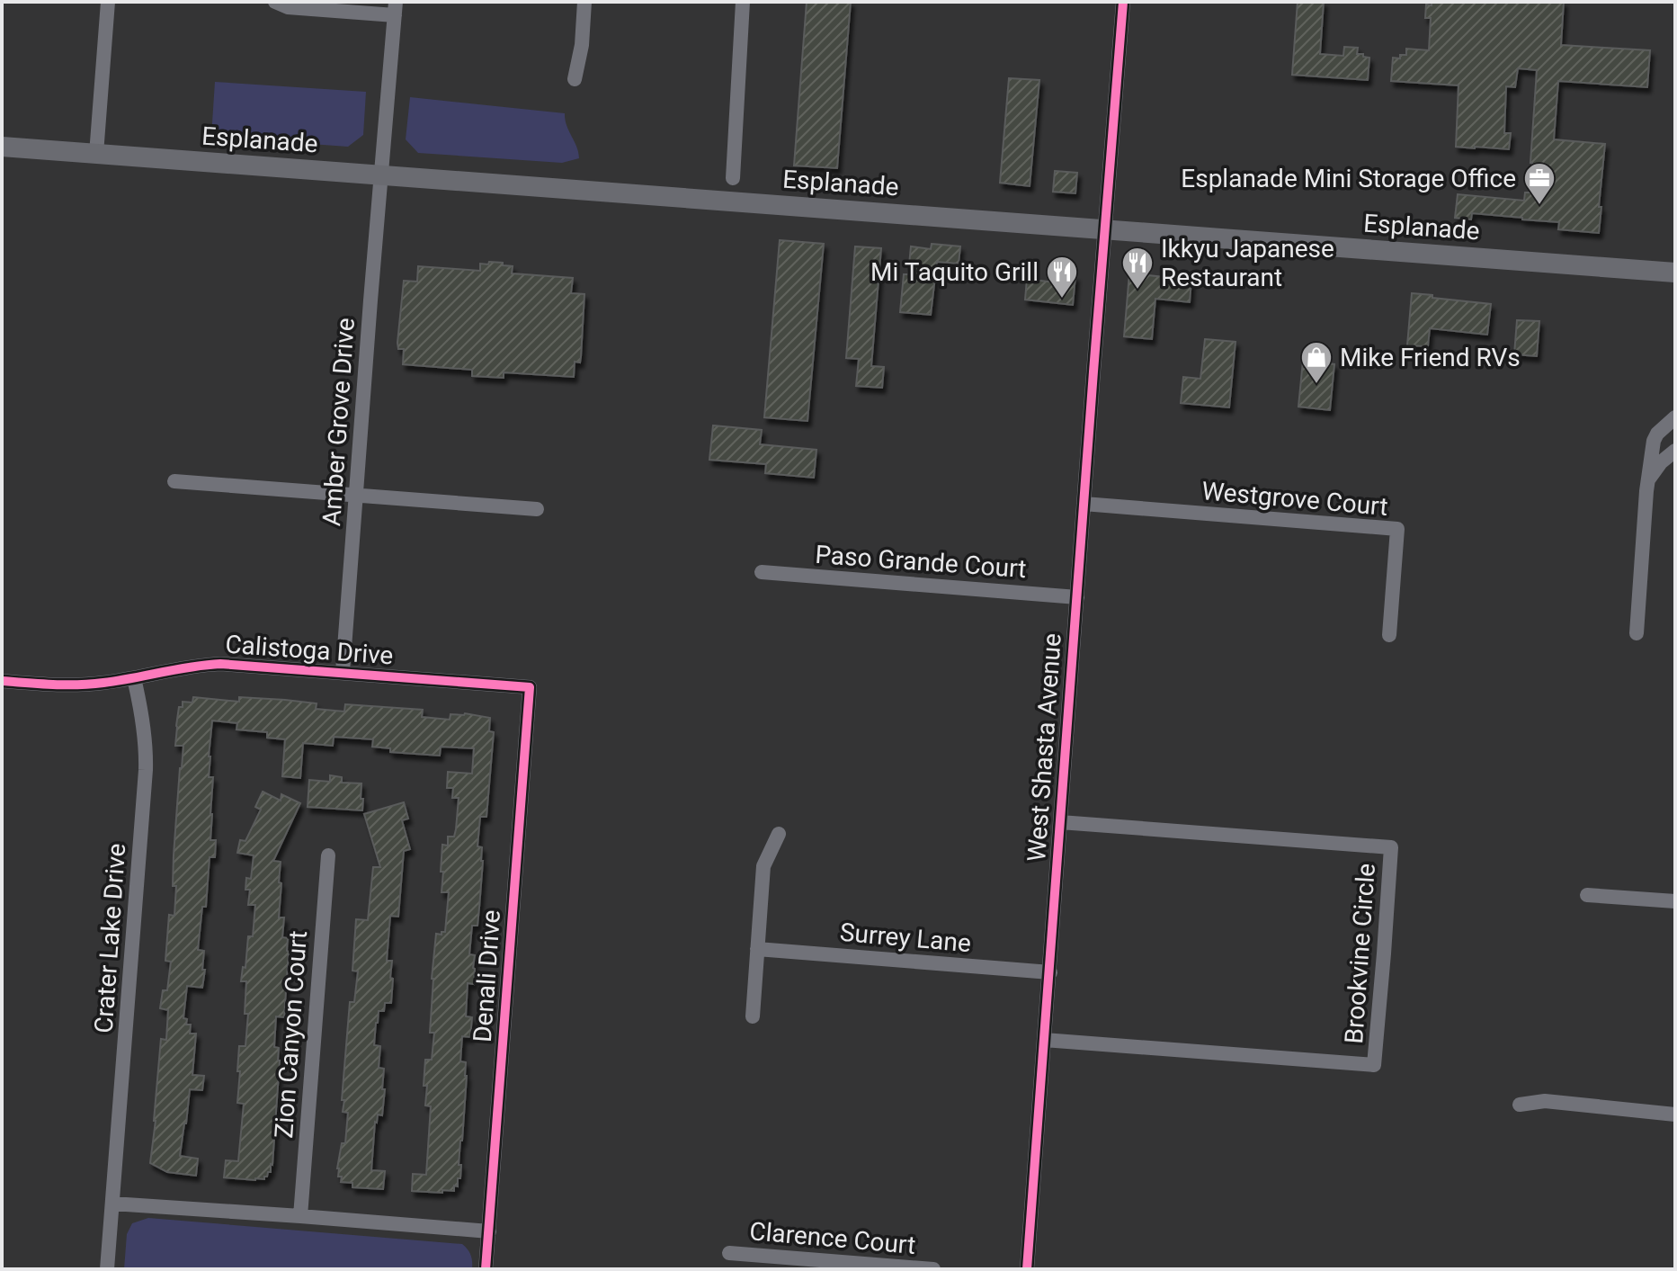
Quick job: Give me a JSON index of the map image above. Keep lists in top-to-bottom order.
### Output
{
  "streets": {
    "main road": ["Esplanade"],
    "street": [
      "Amber Grove Drive",
      "Westgrove Court",
      "Paso Grande Court",
      "Calistoga Drive",
      "West Shasta Avenue",
      "Surrey Lane",
      "Crater Lake Drive",
      "Brookvine Circle",
      "Denali Drive",
      "Zion Canyon Court",
      "Clarence Court"
    ]
  },
  "crossings": [
    ["Esplanade", "Amber Grove Drive"],
    ["Esplanade", "West Shasta Avenue"],
    ["Amber Grove Drive", "Calistoga Drive"],
    ["Westgrove Court", "West Shasta Avenue"],
    ["Paso Grande Court", "West Shasta Avenue"],
    ["Calistoga Drive", "Crater Lake Drive"],
    ["Calistoga Drive", "Denali Drive"],
    ["West Shasta Avenue", "Surrey Lane"],
    ["West Shasta Avenue", "Brookvine Circle"]
  ],
  "places": {
    "office": ["Esplanade Mini Storage Office"],
    "restaurant": ["Ikkyu Japanese Restaurant", "Mi Taquito Grill"],
    "shop": ["Mike Friend RVs"]
  }
}
